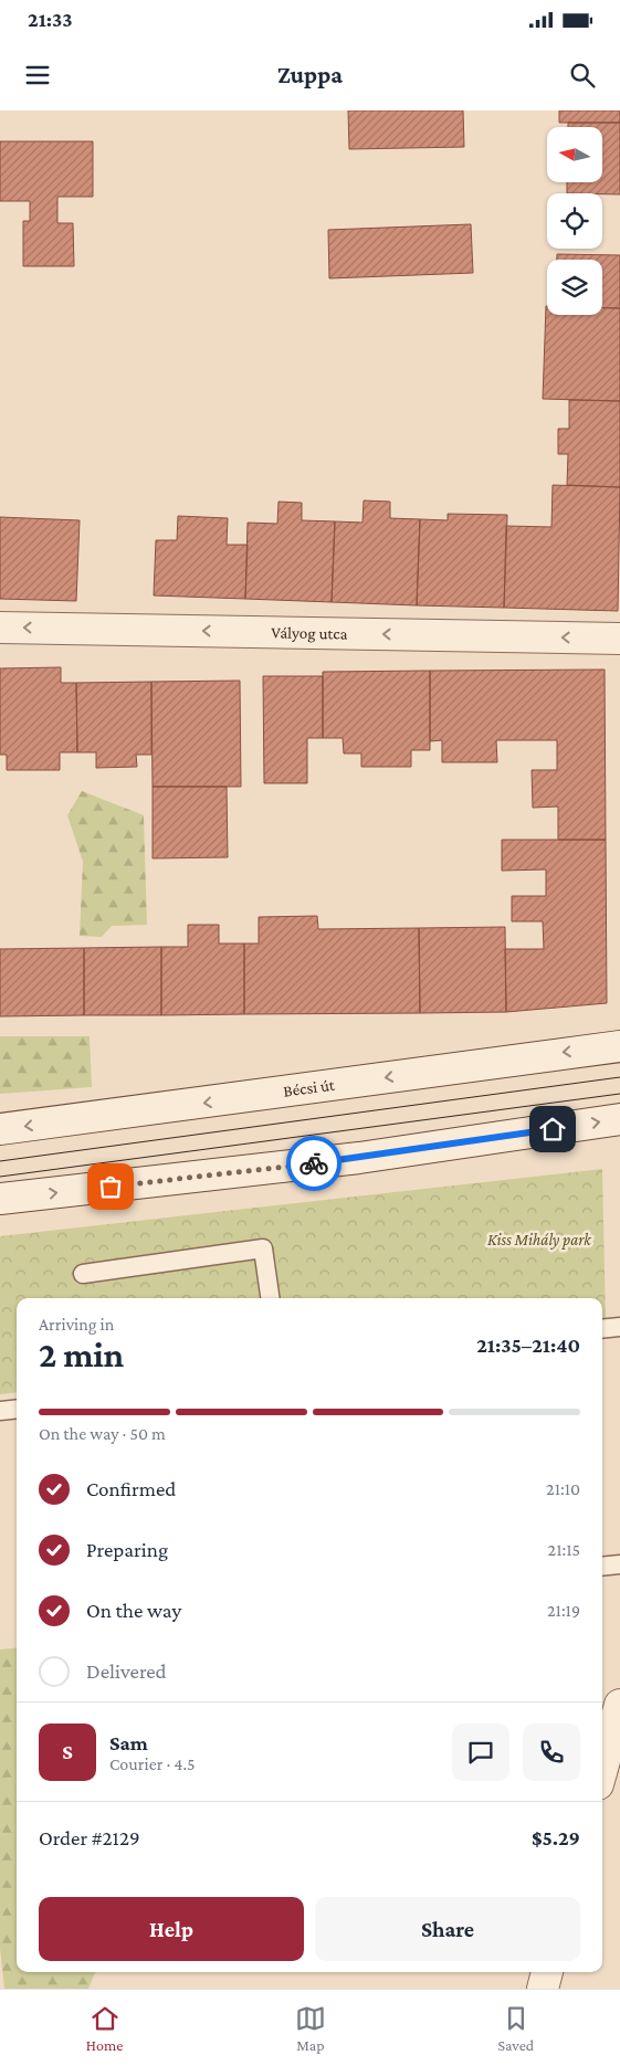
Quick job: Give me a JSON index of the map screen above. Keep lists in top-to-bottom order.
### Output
{
  "streets": {
    "main road": ["Vályog utca", "Bécsi út"]
  },
  "one_way": ["Vályog utca"],
  "parks": ["Kiss Mihály park"],
  "north": "left",
  "page": {
    "status": "21:33",
    "header": "Zuppa",
    "heading": ["2 min", "Arriving in", "21:35–21:40"],
    "panel": [
      "Sam",
      "Courier · 4.5",
      "Order #2129",
      "$5.29"
    ],
    "bar": "On the way · 50 m",
    "list": [
      ["Confirmed", "21:10"],
      ["Preparing", "21:15"],
      ["On the way", "21:19"],
      "Delivered"
    ],
    "round": "S",
    "buttons": ["Help", "Share"],
    "tabs": ["Home", "Map", "Saved"]
  }
}
